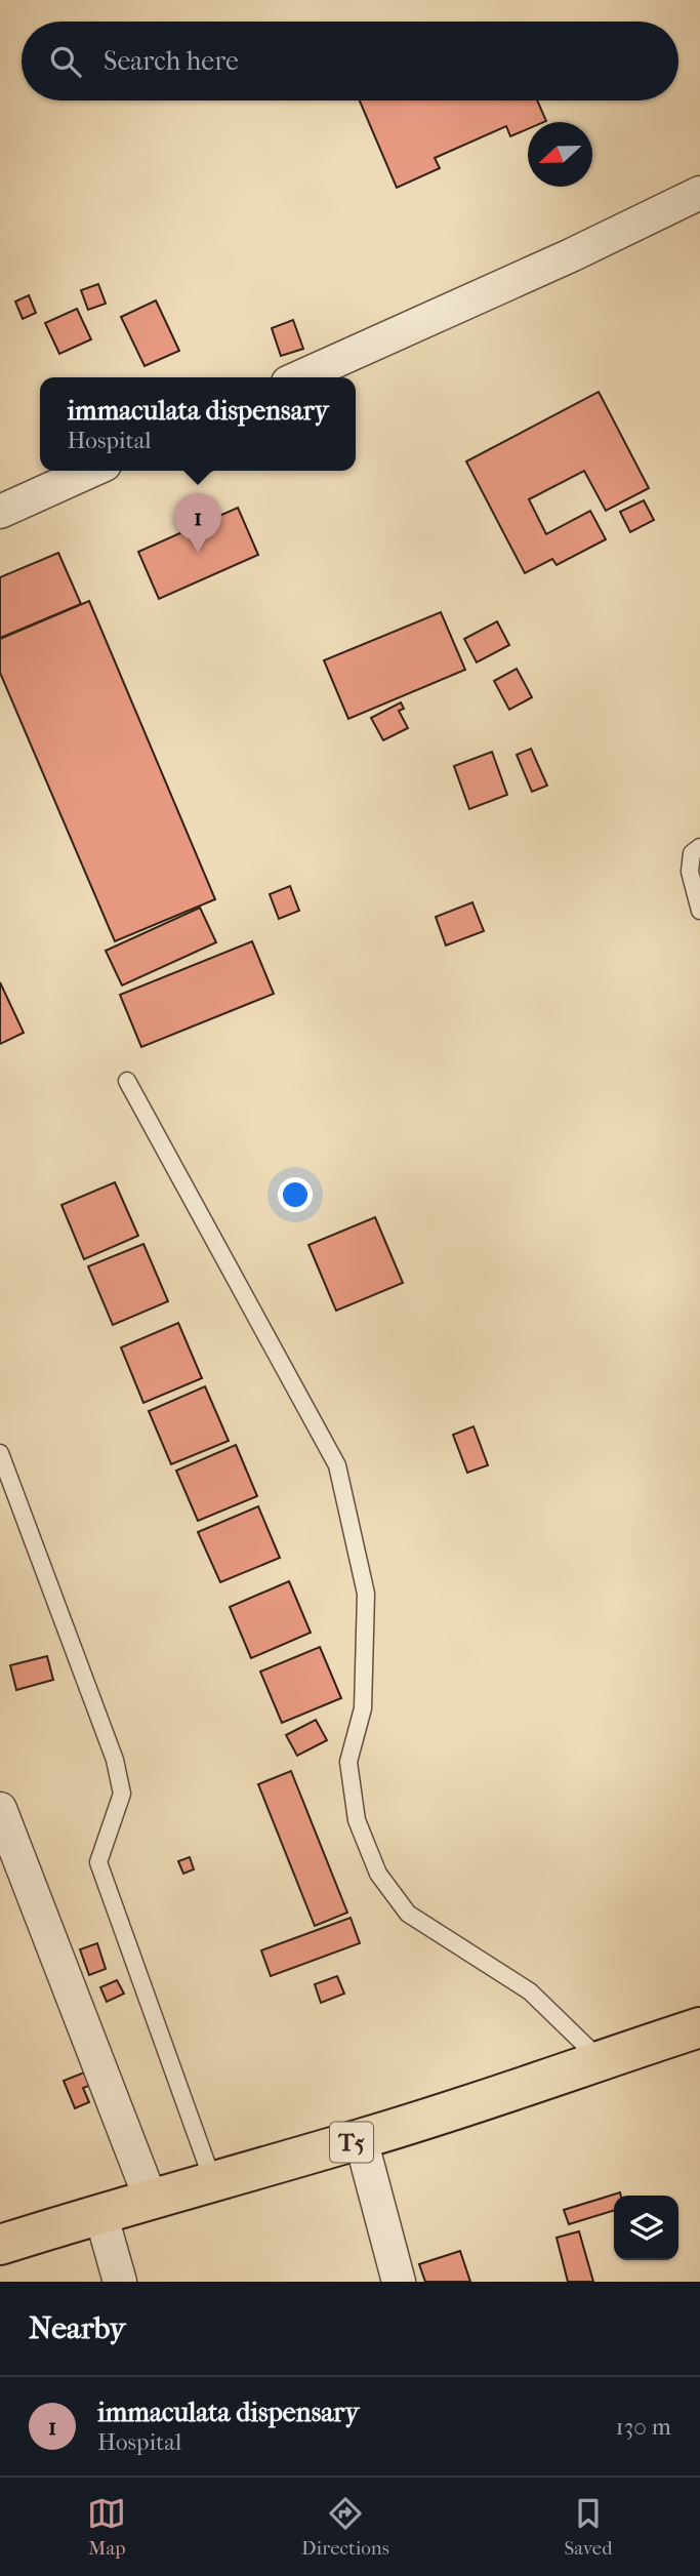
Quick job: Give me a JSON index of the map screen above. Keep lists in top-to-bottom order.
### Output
{
  "streets": {
    "highway": ["T5"]
  },
  "north": "left",
  "page": {
    "search": "Search here",
    "popup": ["immaculata dispensary", "Hospital"],
    "pins": "1",
    "heading": "Nearby",
    "list": [
      {
        "mark": "1",
        "name": "immaculata dispensary",
        "note": "Hospital",
        "value": "130 m"
      }
    ],
    "nav": ["Map", "Directions", "Saved"]
  }
}
